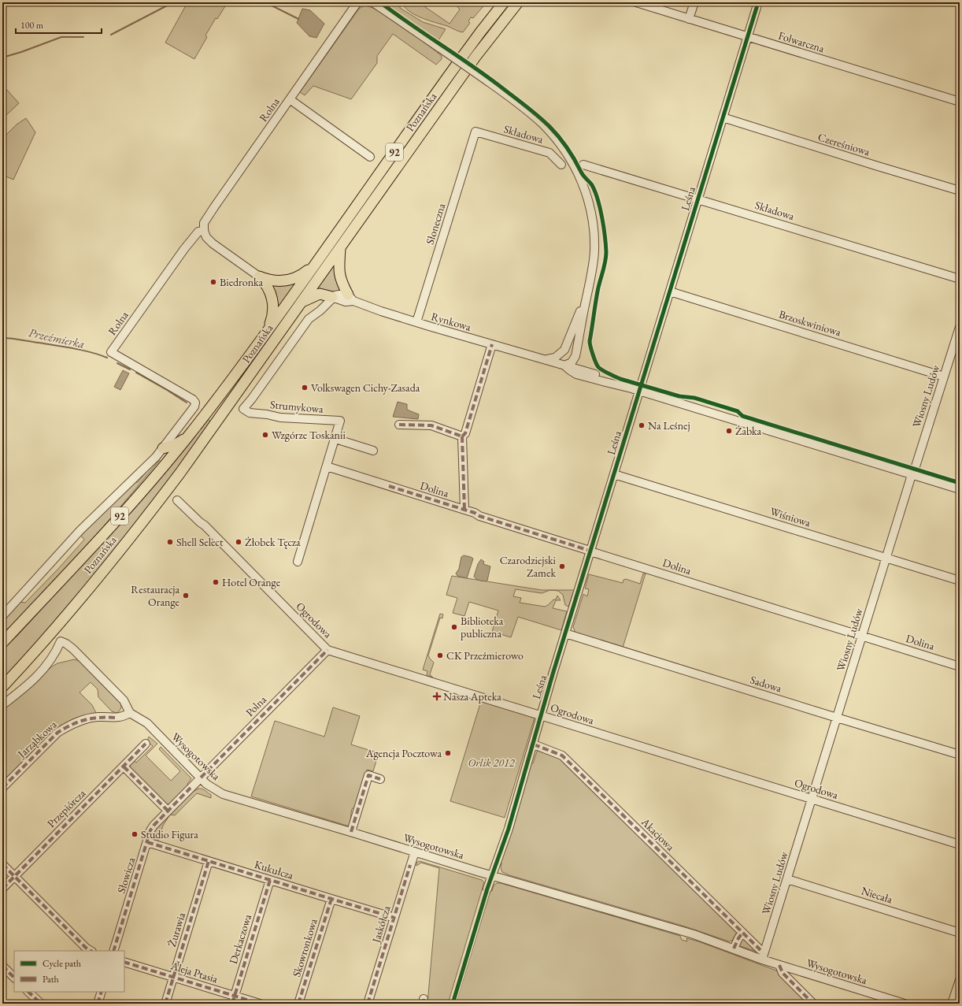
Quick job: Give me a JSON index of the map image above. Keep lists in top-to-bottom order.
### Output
{
  "streets": {
    "main road": ["Poznańska", "92"],
    "street": [
      "Folwarczna",
      "Rolna",
      "Składowa",
      "Czereśniowa",
      "Leśna",
      "Słoneczna",
      "Rynkowa",
      "Brzoskwiniowa",
      "Wiosny Ludów",
      "Strumykowa",
      "Dolina",
      "Wiśniowa",
      "Ogrodowa",
      "Sadowa",
      "Polna",
      "Jarząbkowa",
      "Wysogotowska",
      "Przepiórcza",
      "Akacjowa",
      "Kukułcza",
      "Słowicza",
      "Niecała",
      "Jaskółcza",
      "Żurawia",
      "Derkaczowa",
      "Skowronkowa",
      "Aleja Ptasia"
    ]
  },
  "crossings": [
    ["Folwarczna", "Leśna"],
    ["Składowa", "Leśna"],
    ["Składowa", "Słoneczna"],
    ["Czereśniowa", "Leśna"],
    ["Leśna", "Rynkowa"],
    ["Leśna", "Brzoskwiniowa"],
    ["Leśna", "Dolina"],
    ["Leśna", "Wiśniowa"],
    ["Leśna", "Ogrodowa"],
    ["Leśna", "Sadowa"],
    ["Leśna", "Wysogotowska"],
    ["Leśna", "Akacjowa"],
    ["Słoneczna", "Rynkowa"],
    ["Rynkowa", "Wiosny Ludów"],
    ["Rynkowa", "Strumykowa"],
    ["Brzoskwiniowa", "Wiosny Ludów"],
    ["Wiosny Ludów", "Dolina"],
    ["Wiosny Ludów", "Wiśniowa"],
    ["Wiosny Ludów", "Ogrodowa"],
    ["Wiosny Ludów", "Sadowa"],
    ["Wiosny Ludów", "Wysogotowska"],
    ["Wiosny Ludów", "Niecała"],
    ["Ogrodowa", "Polna"],
    ["Polna", "Wysogotowska"],
    ["Polna", "Słowicza"],
    ["Jarząbkowa", "Wysogotowska"],
    ["Wysogotowska", "Słowicza"],
    ["Wysogotowska", "Jaskółcza"],
    ["Kukułcza", "Słowicza"],
    ["Kukułcza", "Jaskółcza"],
    ["Kukułcza", "Żurawia"],
    ["Kukułcza", "Derkaczowa"],
    ["Kukułcza", "Skowronkowa"],
    ["Żurawia", "Aleja Ptasia"],
    ["Derkaczowa", "Aleja Ptasia"]
  ],
  "water": ["Przeźmierka"],
  "parks": ["Orlik 2012"],
  "places": {
    "other": [
      "Biedronka",
      "Volkswagen Cichy-Zasada",
      "Na Leśnej",
      "Żabka",
      "Wzgórze Toskanii",
      "Shell Select",
      "Żłobek Tęcza",
      "Czarodziejski Zamek",
      "Hotel Orange",
      "Restauracja Orange",
      "Biblioteka publiczna",
      "CK Przeźmierowo",
      "Agencja Pocztowa",
      "Studio Figura"
    ],
    "health": ["Nasza Apteka"]
  },
  "legend": ["Cycle path", "Path"],
  "scale_bar": "100 m"
}
